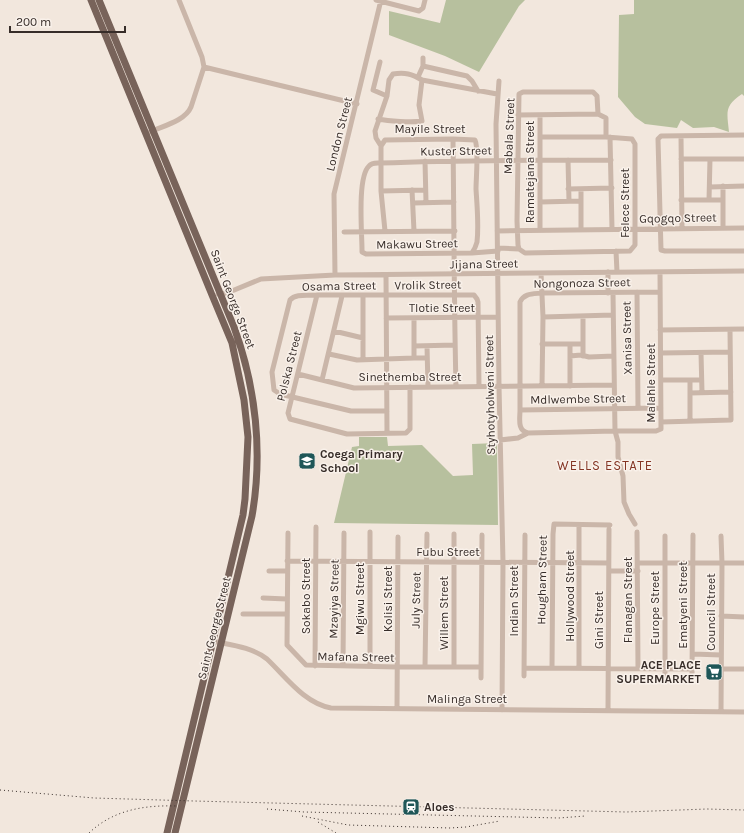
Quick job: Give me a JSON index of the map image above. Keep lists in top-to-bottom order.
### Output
{
  "streets": {
    "main road": ["Saint George Street"],
    "street": [
      "Mayile Street",
      "London Street",
      "Mabala Street",
      "Kuster Street",
      "Ramatejana Street",
      "Felece Street",
      "Gqogqo Street",
      "Makawu Street",
      "Jijana Street",
      "Nongonoza Street",
      "Vrolik Street",
      "Osama Street",
      "Tlotie Street",
      "Xanisa Street",
      "Polska Street",
      "Sinethemba Street",
      "Malahle Street",
      "Styhotyholweni Street",
      "Mdlwembe Street",
      "Fubu Street",
      "Hougham Street",
      "Sokabo Street",
      "Hollywood Street",
      "Mzayiya Street",
      "Mgiwu Street",
      "Kolisi Street",
      "July Street",
      "Flanagan Street",
      "Indian Street",
      "Ematyeni Street",
      "Europe Street",
      "Council Street",
      "Willem Street",
      "Gini Street",
      "Mafana Street",
      "Malinga Street"
    ]
  },
  "crossings": [
    ["Mayile Street", "Kuster Street"],
    ["Mayile Street", "Makawu Street"],
    ["London Street", "Jijana Street"],
    ["Mabala Street", "Kuster Street"],
    ["Mabala Street", "Gqogqo Street"],
    ["Kuster Street", "Ramatejana Street"],
    ["Kuster Street", "Makawu Street"],
    ["Kuster Street", "Styhotyholweni Street"],
    ["Ramatejana Street", "Felece Street"],
    ["Ramatejana Street", "Gqogqo Street"],
    ["Felece Street", "Gqogqo Street"],
    ["Felece Street", "Makawu Street"],
    ["Felece Street", "Styhotyholweni Street"],
    ["Gqogqo Street", "Styhotyholweni Street"],
    ["Jijana Street", "Saint George Street"],
    ["Jijana Street", "Malahle Street"],
    ["Jijana Street", "Styhotyholweni Street"],
    ["Nongonoza Street", "Xanisa Street"],
    ["Nongonoza Street", "Sinethemba Street"],
    ["Nongonoza Street", "Malahle Street"],
    ["Nongonoza Street", "Mdlwembe Street"],
    ["Vrolik Street", "Osama Street"],
    ["Vrolik Street", "Tlotie Street"],
    ["Vrolik Street", "Sinethemba Street"],
    ["Osama Street", "Tlotie Street"],
    ["Osama Street", "Polska Street"],
    ["Osama Street", "Sinethemba Street"],
    ["Saint George Street", "Malinga Street"],
    ["Tlotie Street", "Styhotyholweni Street"],
    ["Xanisa Street", "Mdlwembe Street"],
    ["Polska Street", "Sinethemba Street"],
    ["Sinethemba Street", "Styhotyholweni Street"],
    ["Malahle Street", "Styhotyholweni Street"],
    ["Malahle Street", "Mdlwembe Street"],
    ["Styhotyholweni Street", "Fubu Street"],
    ["Styhotyholweni Street", "Malinga Street"],
    ["Fubu Street", "Hougham Street"],
    ["Fubu Street", "Sokabo Street"],
    ["Fubu Street", "Hollywood Street"],
    ["Fubu Street", "Mzayiya Street"],
    ["Fubu Street", "Mgiwu Street"],
    ["Fubu Street", "Kolisi Street"],
    ["Fubu Street", "July Street"],
    ["Fubu Street", "Indian Street"],
    ["Fubu Street", "Willem Street"],
    ["Fubu Street", "Gini Street"],
    ["Fubu Street", "Mafana Street"],
    ["Hougham Street", "Hollywood Street"],
    ["Hougham Street", "Gini Street"],
    ["Sokabo Street", "Mafana Street"],
    ["Mzayiya Street", "Mafana Street"],
    ["Mgiwu Street", "Mafana Street"],
    ["Kolisi Street", "Mafana Street"],
    ["Kolisi Street", "Malinga Street"],
    ["July Street", "Mafana Street"],
    ["Council Street", "Malinga Street"],
    ["Willem Street", "Mafana Street"],
    ["Gini Street", "Malinga Street"]
  ],
  "districts": ["WELLS ESTATE"],
  "places": {
    "school or university": ["Coega Primary School"],
    "supermarket": ["ACE PLACE SUPERMARKET"],
    "station": ["Aloes"]
  },
  "scale_bar": "200 m"
}
